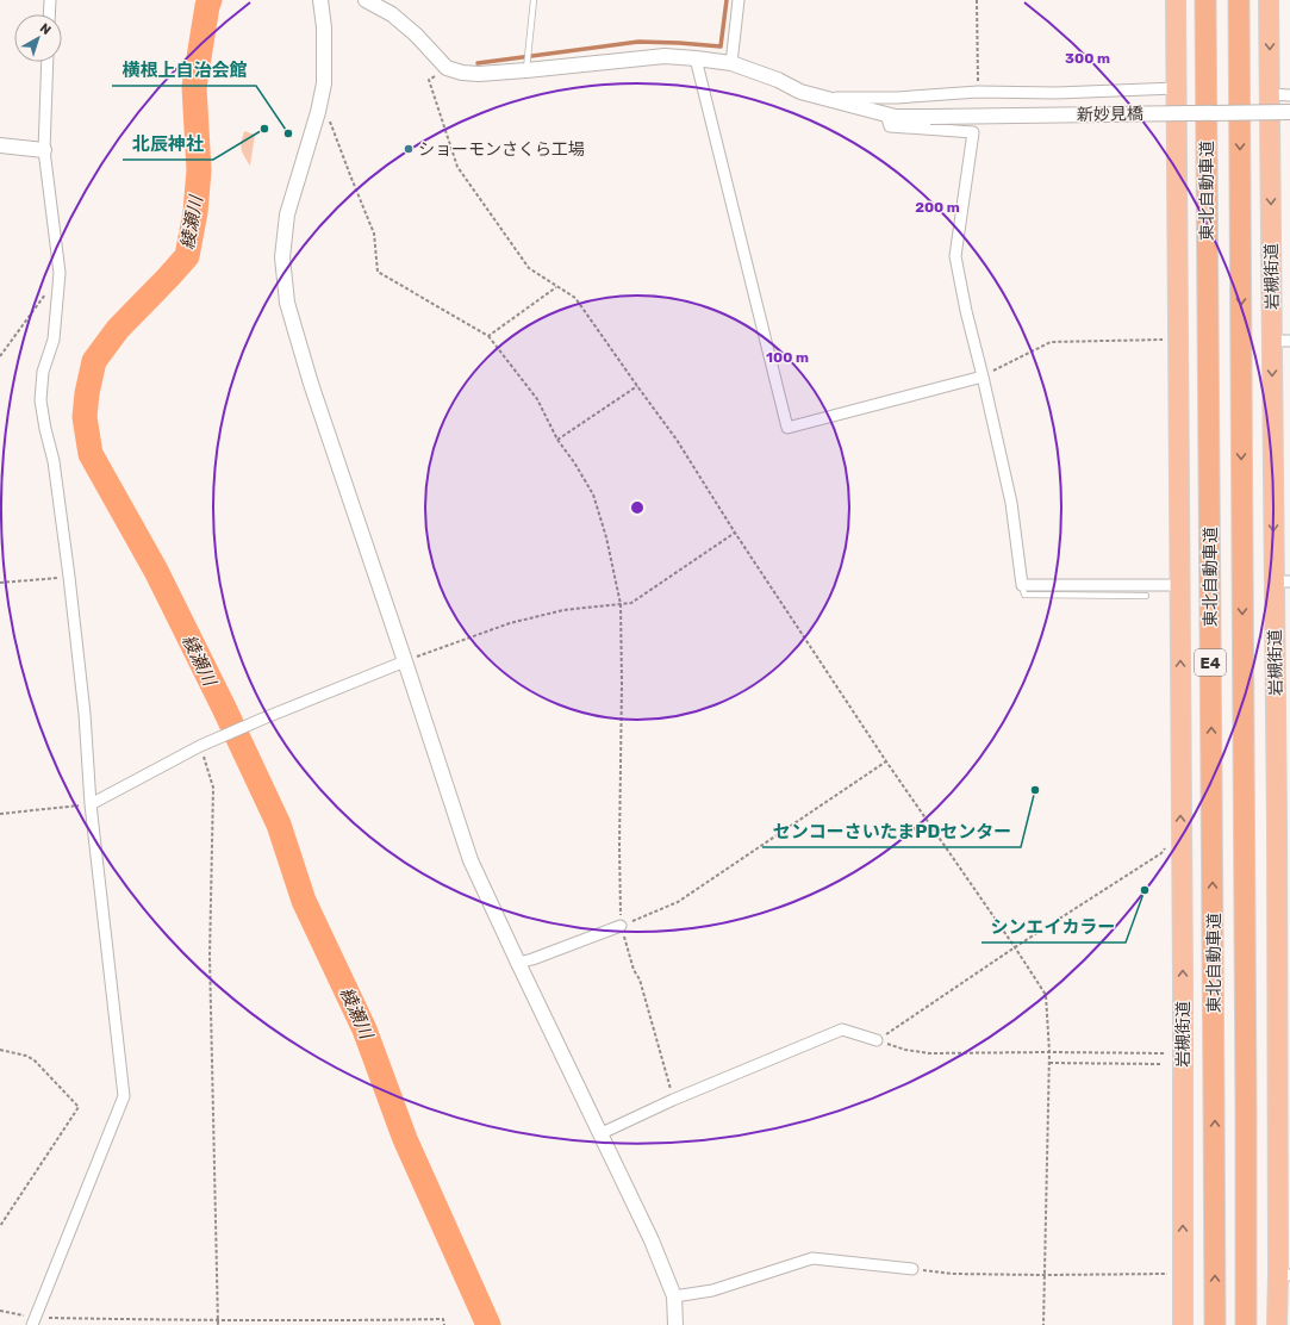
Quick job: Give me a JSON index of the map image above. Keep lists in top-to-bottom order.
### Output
{
  "streets": {
    "highway": ["東北自動車道", "岩槻街道", "E4"],
    "street": ["新妙見橋"]
  },
  "water": ["綾瀬川"],
  "places": [
    "北辰神社",
    "横根上自治会館",
    "ショーモンさくら工場",
    "センコーさいたまPDセンター",
    "シンエイカラー"
  ],
  "north": "top right",
  "rings": ["300 m", "200 m", "100 m"]
}
